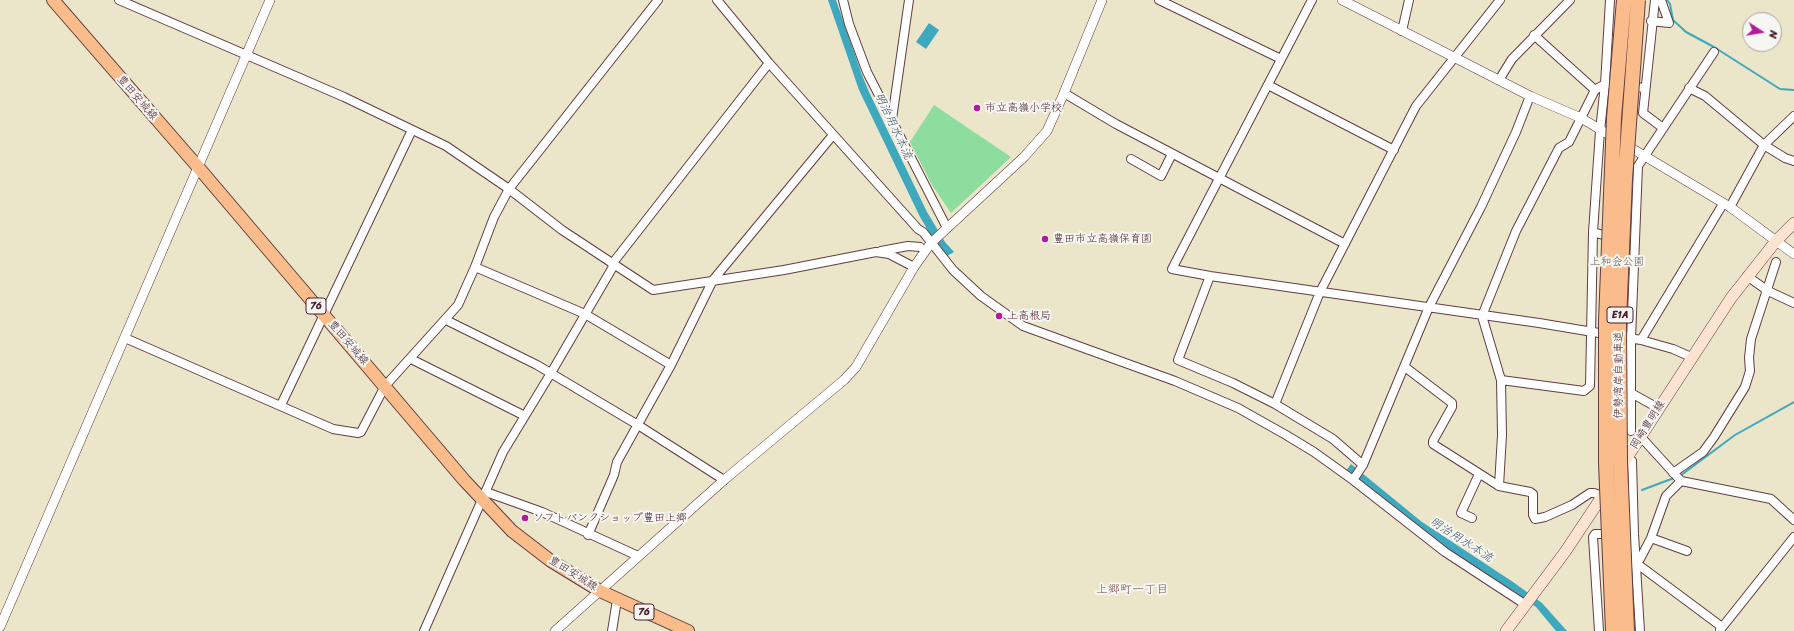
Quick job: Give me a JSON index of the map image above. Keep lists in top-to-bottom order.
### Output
{
  "streets": {
    "highway": ["E1A", "伊勢湾岸自動車道"],
    "main road": ["豊田安城線", "76", "岡崎豊明線"]
  },
  "districts": ["上郷町一丁目"],
  "water": ["明治用水本流"],
  "parks": ["上和会公園"],
  "places": [
    "市立高嶺小学校",
    "豊田市立高嶺保育園",
    "上高根局",
    "ソフトバンクショップ豊田上郷"
  ],
  "north": "right"
}
